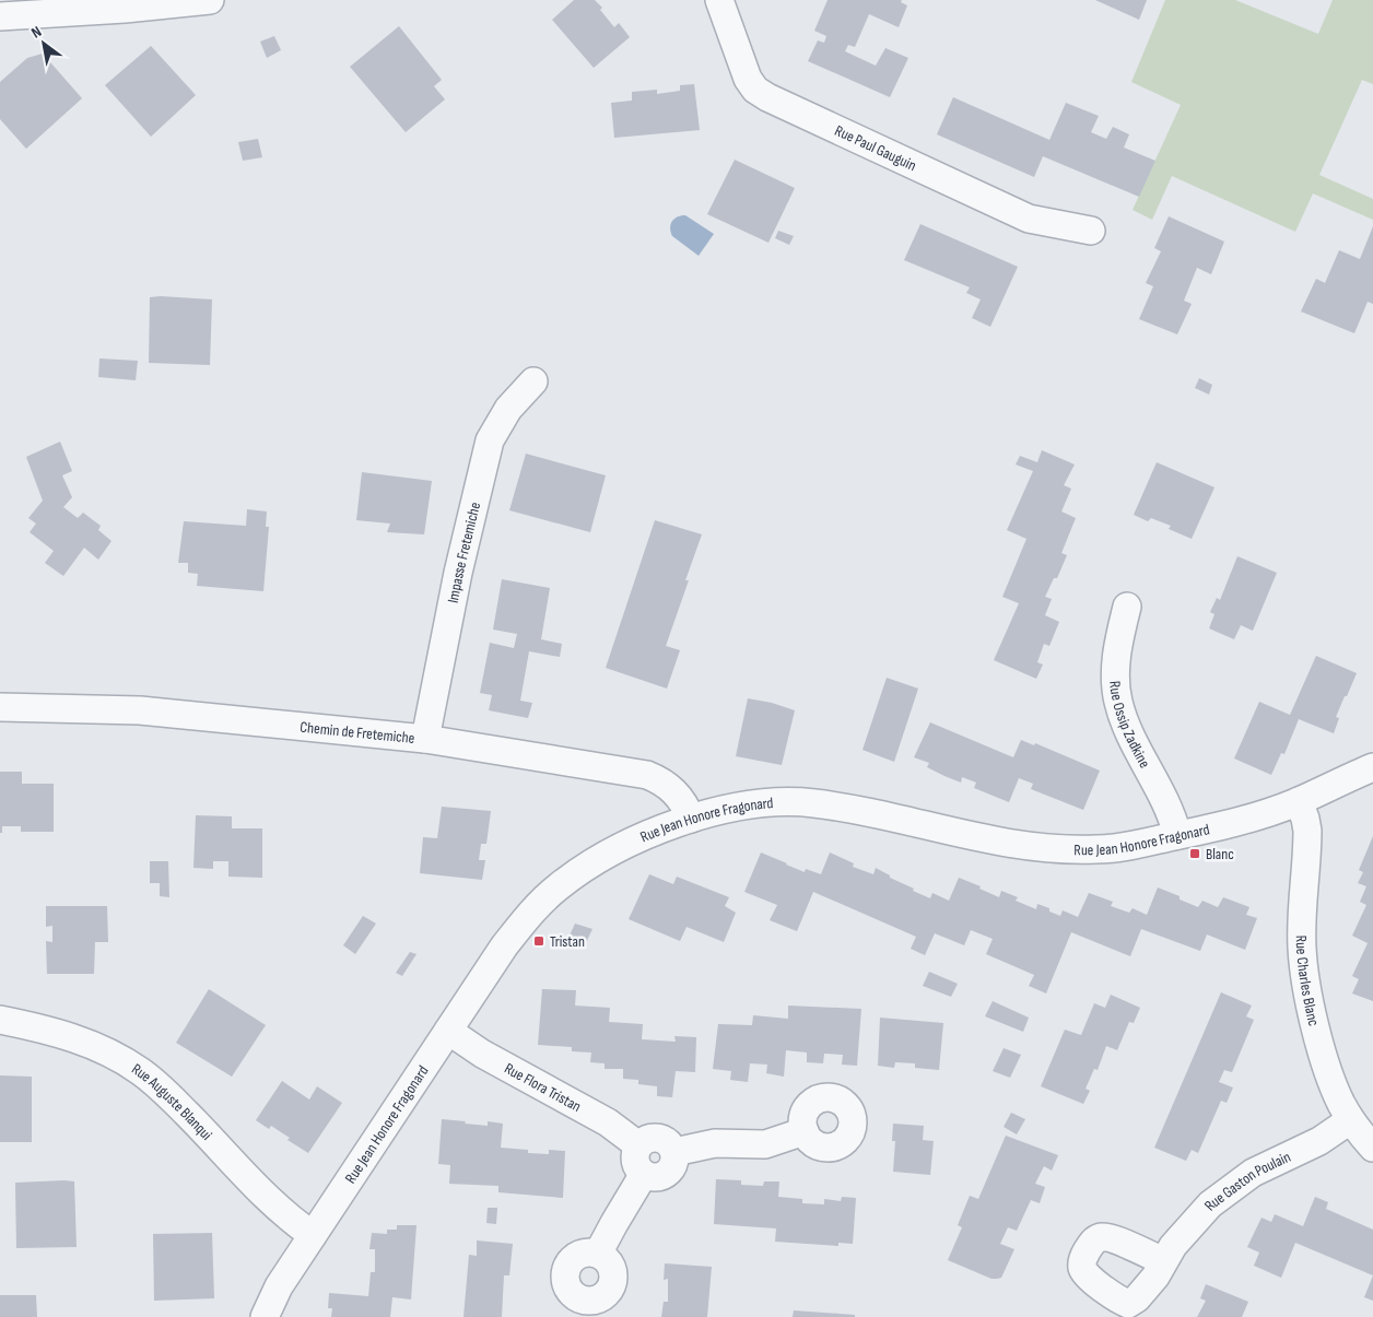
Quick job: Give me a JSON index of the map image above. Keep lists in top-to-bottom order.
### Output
{
  "streets": {
    "street": [
      "Rue Paul Gauguin",
      "Impasse Fretemiche",
      "Rue Ossip Zadkine",
      "Chemin de Fretemiche",
      "Rue Jean Honore Fragonard",
      "Rue Charles Blanc",
      "Rue Flora Tristan",
      "Rue Auguste Blanqui",
      "Rue Gaston Poulain"
    ]
  },
  "crossings": [
    ["Impasse Fretemiche", "Chemin de Fretemiche"],
    ["Rue Ossip Zadkine", "Rue Jean Honore Fragonard"],
    ["Chemin de Fretemiche", "Rue Jean Honore Fragonard"],
    ["Rue Jean Honore Fragonard", "Rue Charles Blanc"],
    ["Rue Jean Honore Fragonard", "Rue Flora Tristan"],
    ["Rue Jean Honore Fragonard", "Rue Auguste Blanqui"],
    ["Rue Charles Blanc", "Rue Gaston Poulain"]
  ],
  "places": {
    "transit": ["Blanc", "Tristan"]
  },
  "north": "top left"
}
